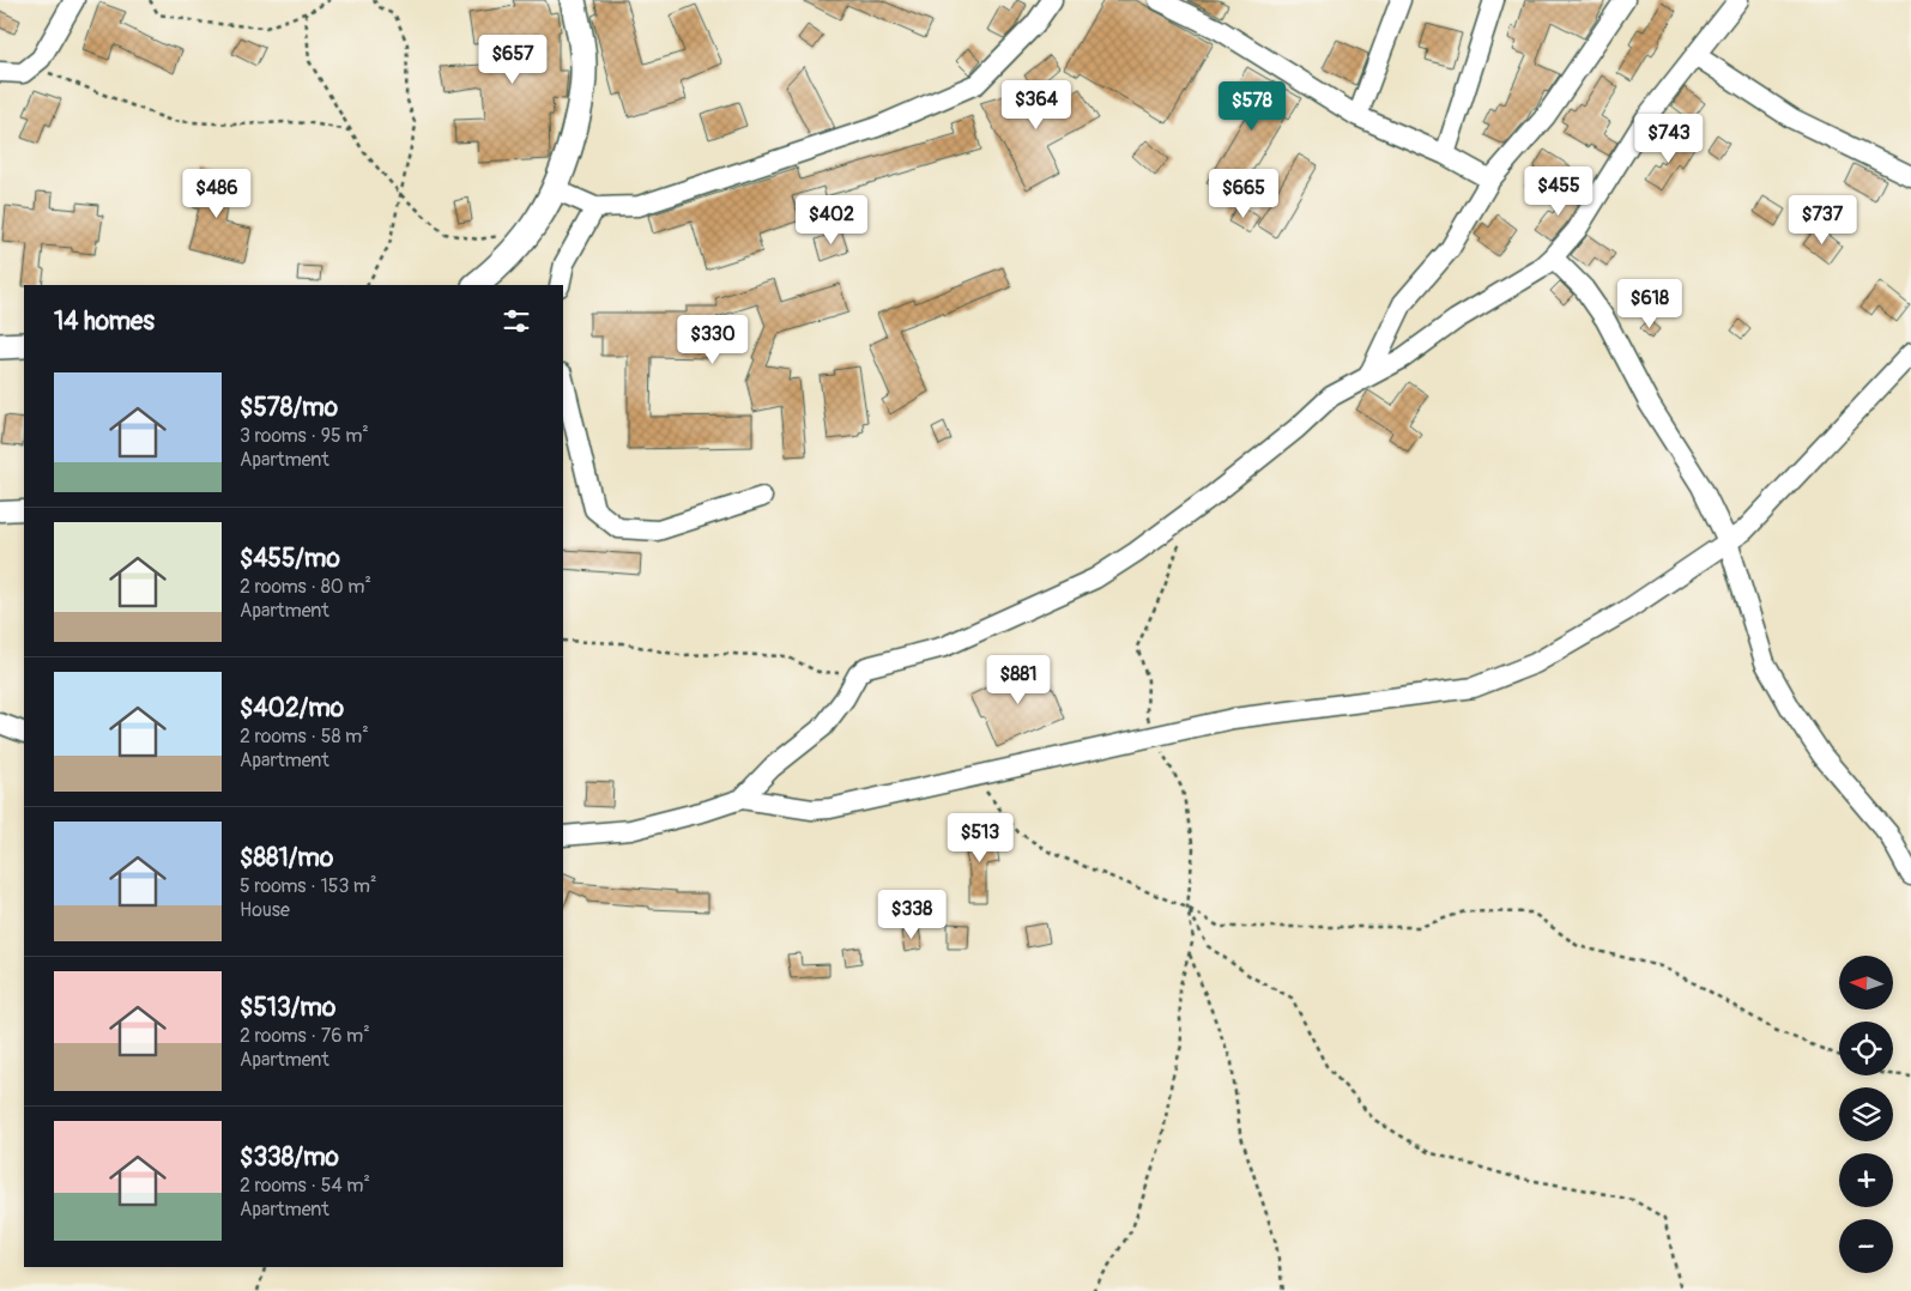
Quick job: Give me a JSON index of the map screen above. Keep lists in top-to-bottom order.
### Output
{
  "north": "left",
  "page": {
    "price": [
      "$657",
      "$364",
      "$578",
      "$743",
      "$455",
      "$486",
      "$665",
      "$402",
      "$737",
      "$618",
      "$330",
      "$881",
      "$513",
      "$338"
    ],
    "heading": "14 homes",
    "list": [
      {
        "name": "$578/mo",
        "note": "3 rooms · 95 m² · Apartment"
      },
      {
        "name": "$455/mo",
        "note": "2 rooms · 80 m² · Apartment"
      },
      {
        "name": "$402/mo",
        "note": "2 rooms · 58 m² · Apartment"
      },
      {
        "name": "$881/mo",
        "note": "5 rooms · 153 m² · House"
      },
      {
        "name": "$513/mo",
        "note": "2 rooms · 76 m² · Apartment"
      },
      {
        "name": "$338/mo",
        "note": "2 rooms · 54 m² · Apartment"
      }
    ],
    "map_buttons": ["+", "−"]
  }
}
